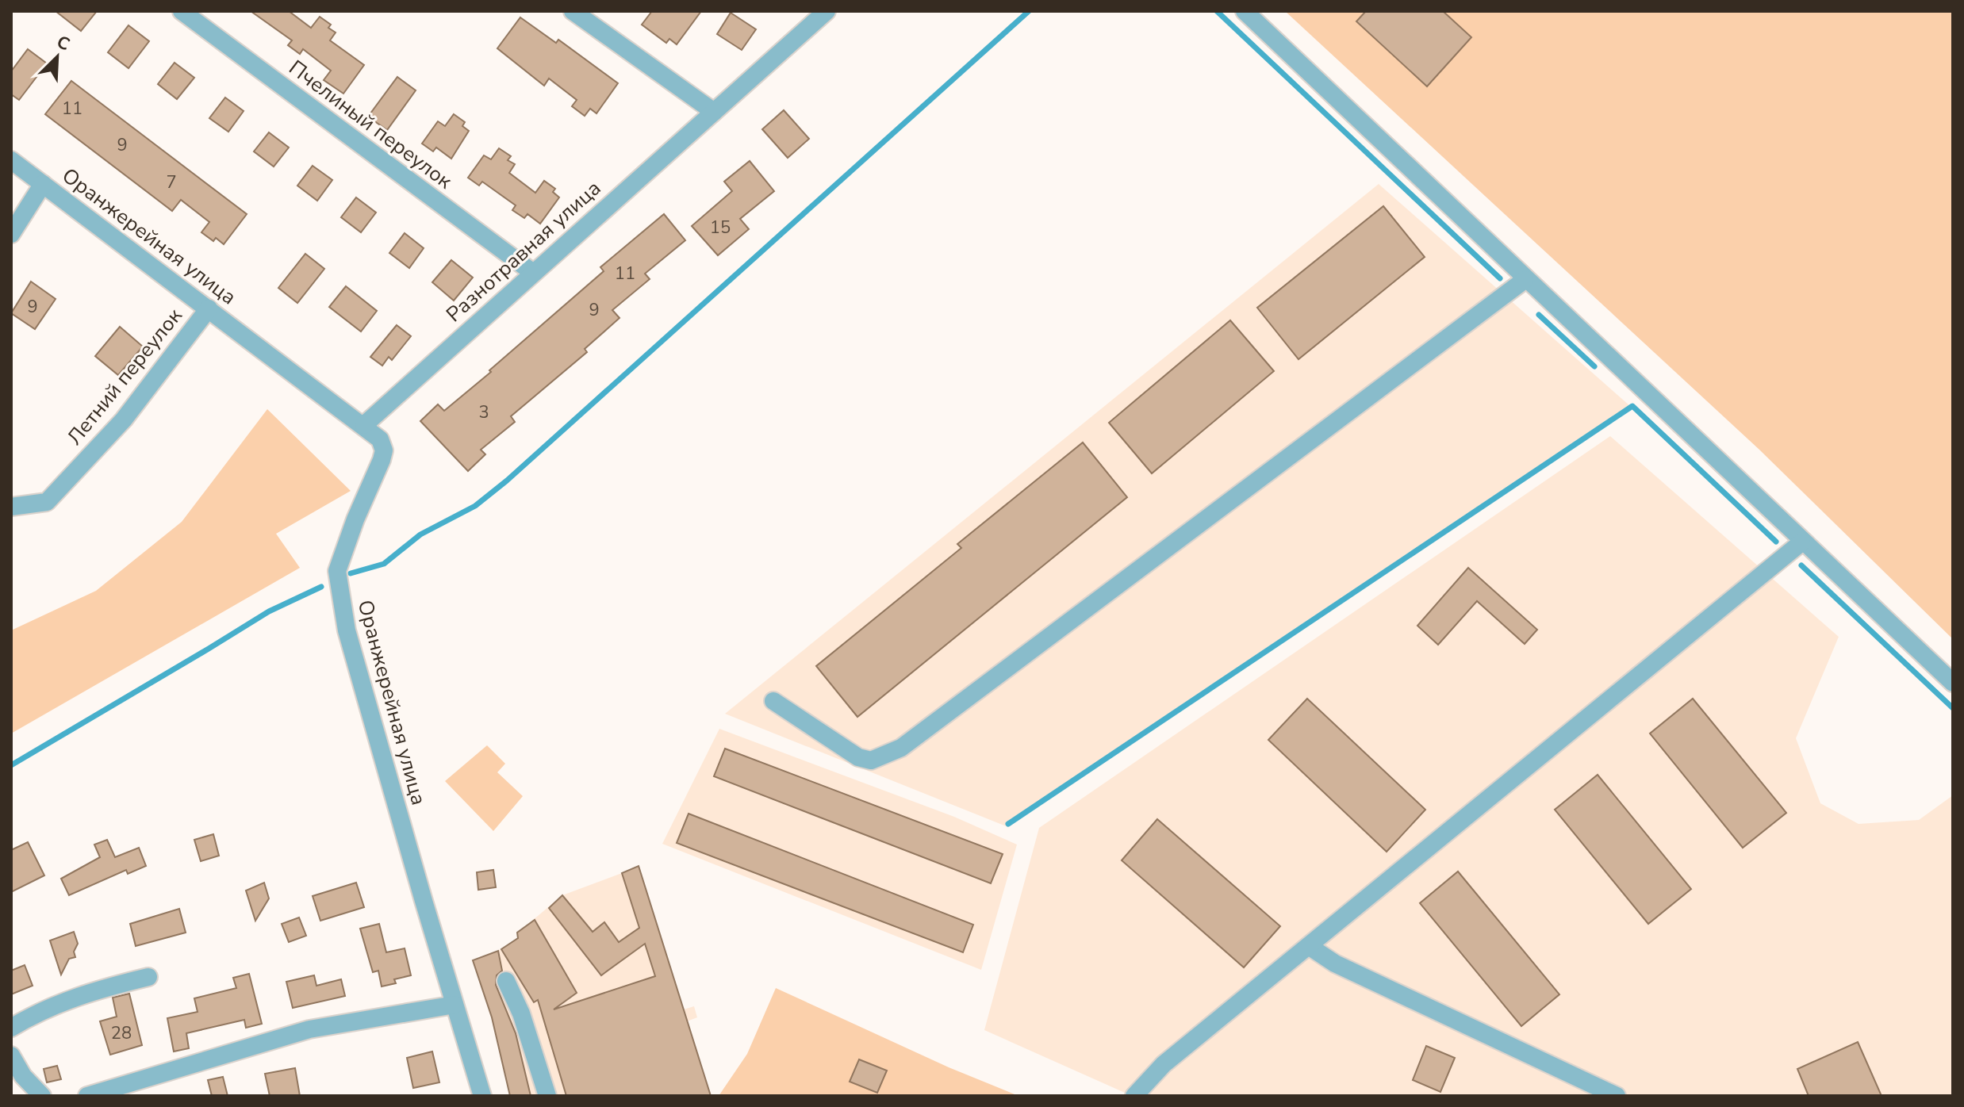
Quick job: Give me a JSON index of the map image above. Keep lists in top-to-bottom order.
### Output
{
  "streets": {
    "street": [
      "Пчелиный переулок",
      "Оранжерейная улица",
      "Разнотравная улица",
      "Летний переулок"
    ]
  },
  "crossings": [
    ["Пчелиный переулок", "Разнотравная улица"],
    ["Оранжерейная улица", "Разнотравная улица"],
    ["Оранжерейная улица", "Летний переулок"]
  ],
  "house_numbers": [
    "11",
    "9",
    "7",
    "15",
    "11",
    "9",
    "9",
    "3",
    "28"
  ],
  "north": "top right"
}
